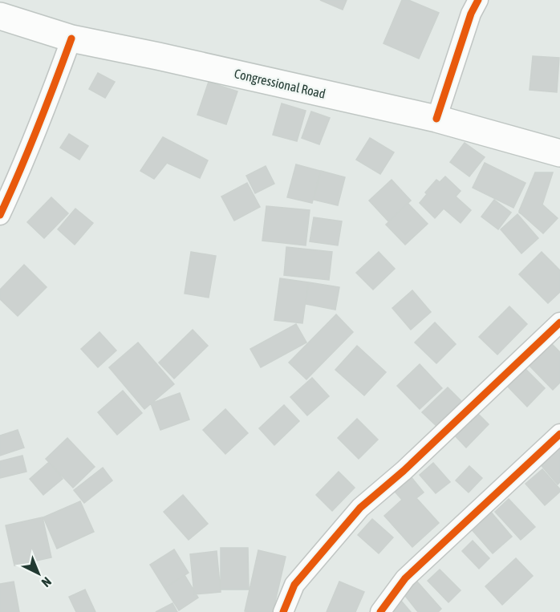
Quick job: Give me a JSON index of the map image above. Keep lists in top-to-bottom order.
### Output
{
  "streets": {
    "main road": ["Congressional Road"]
  },
  "north": "bottom right"
}
